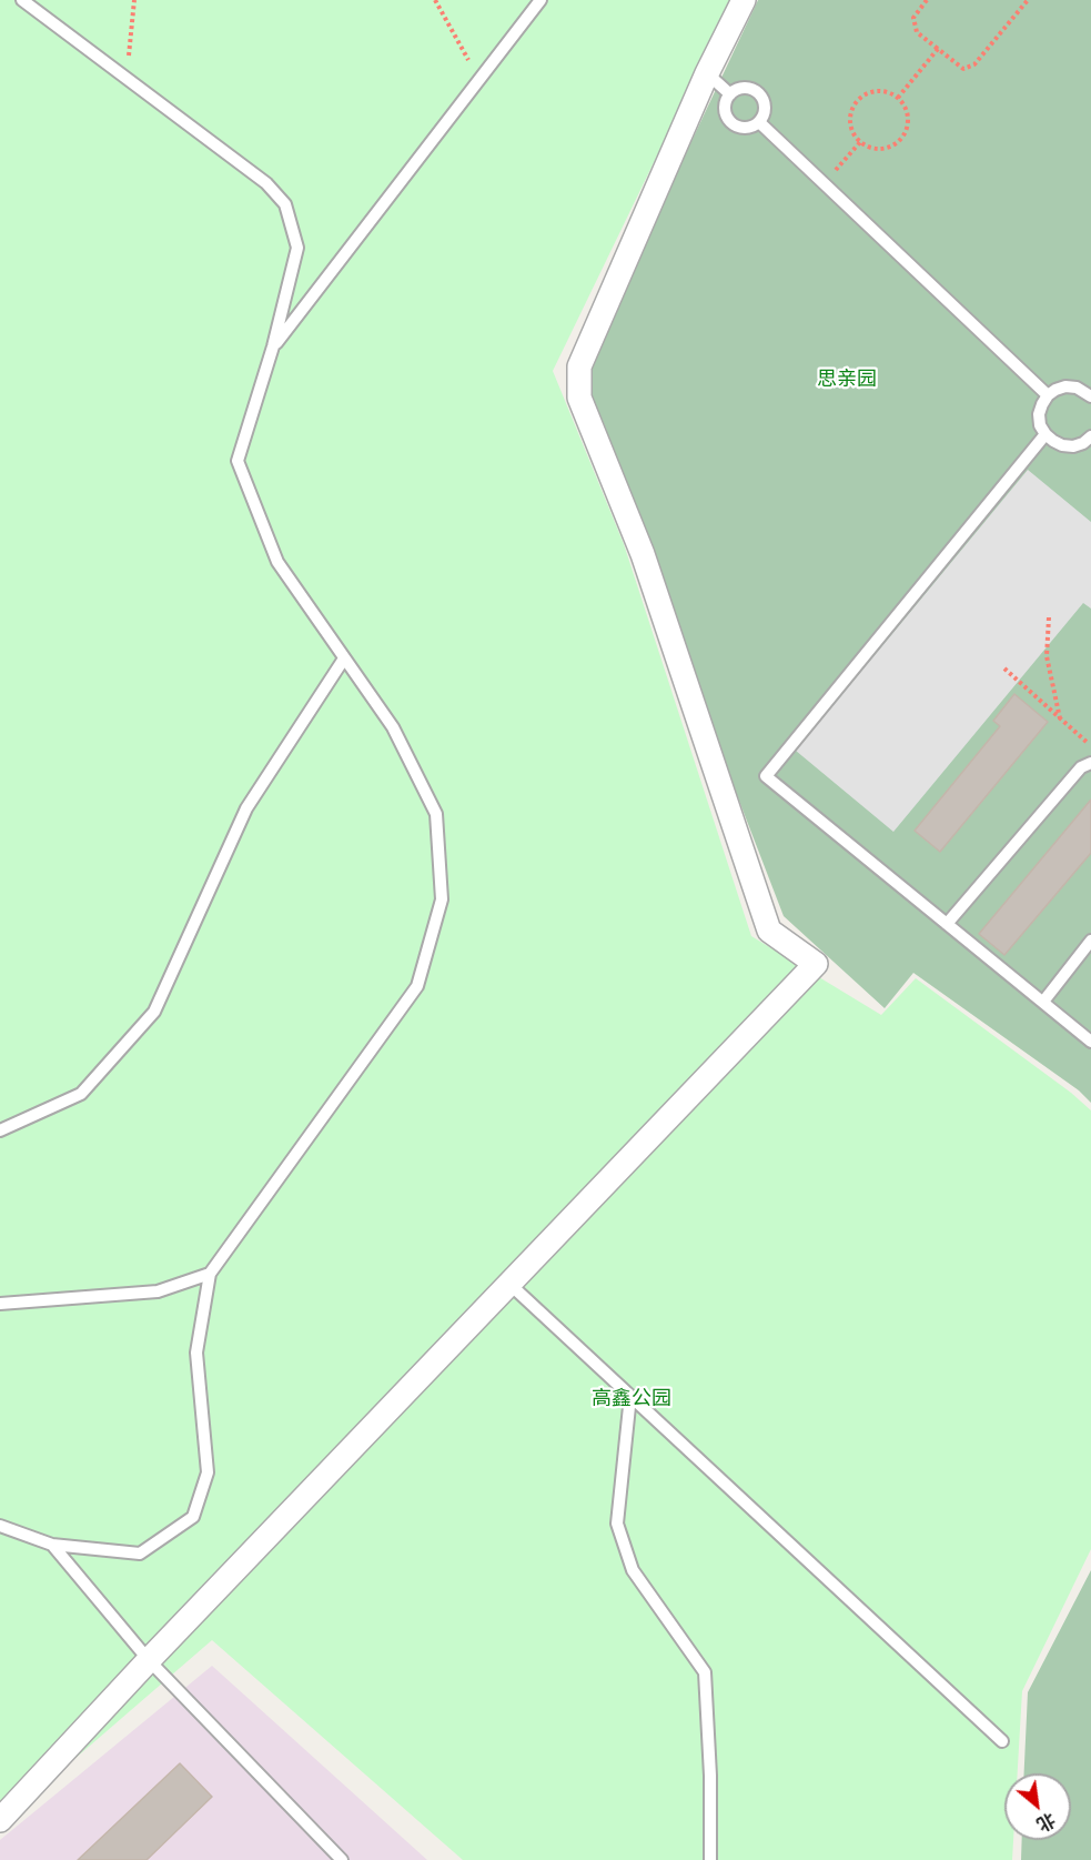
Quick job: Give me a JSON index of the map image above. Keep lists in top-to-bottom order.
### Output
{
  "parks": ["思亲园", "高鑫公园"],
  "north": "bottom right"
}
